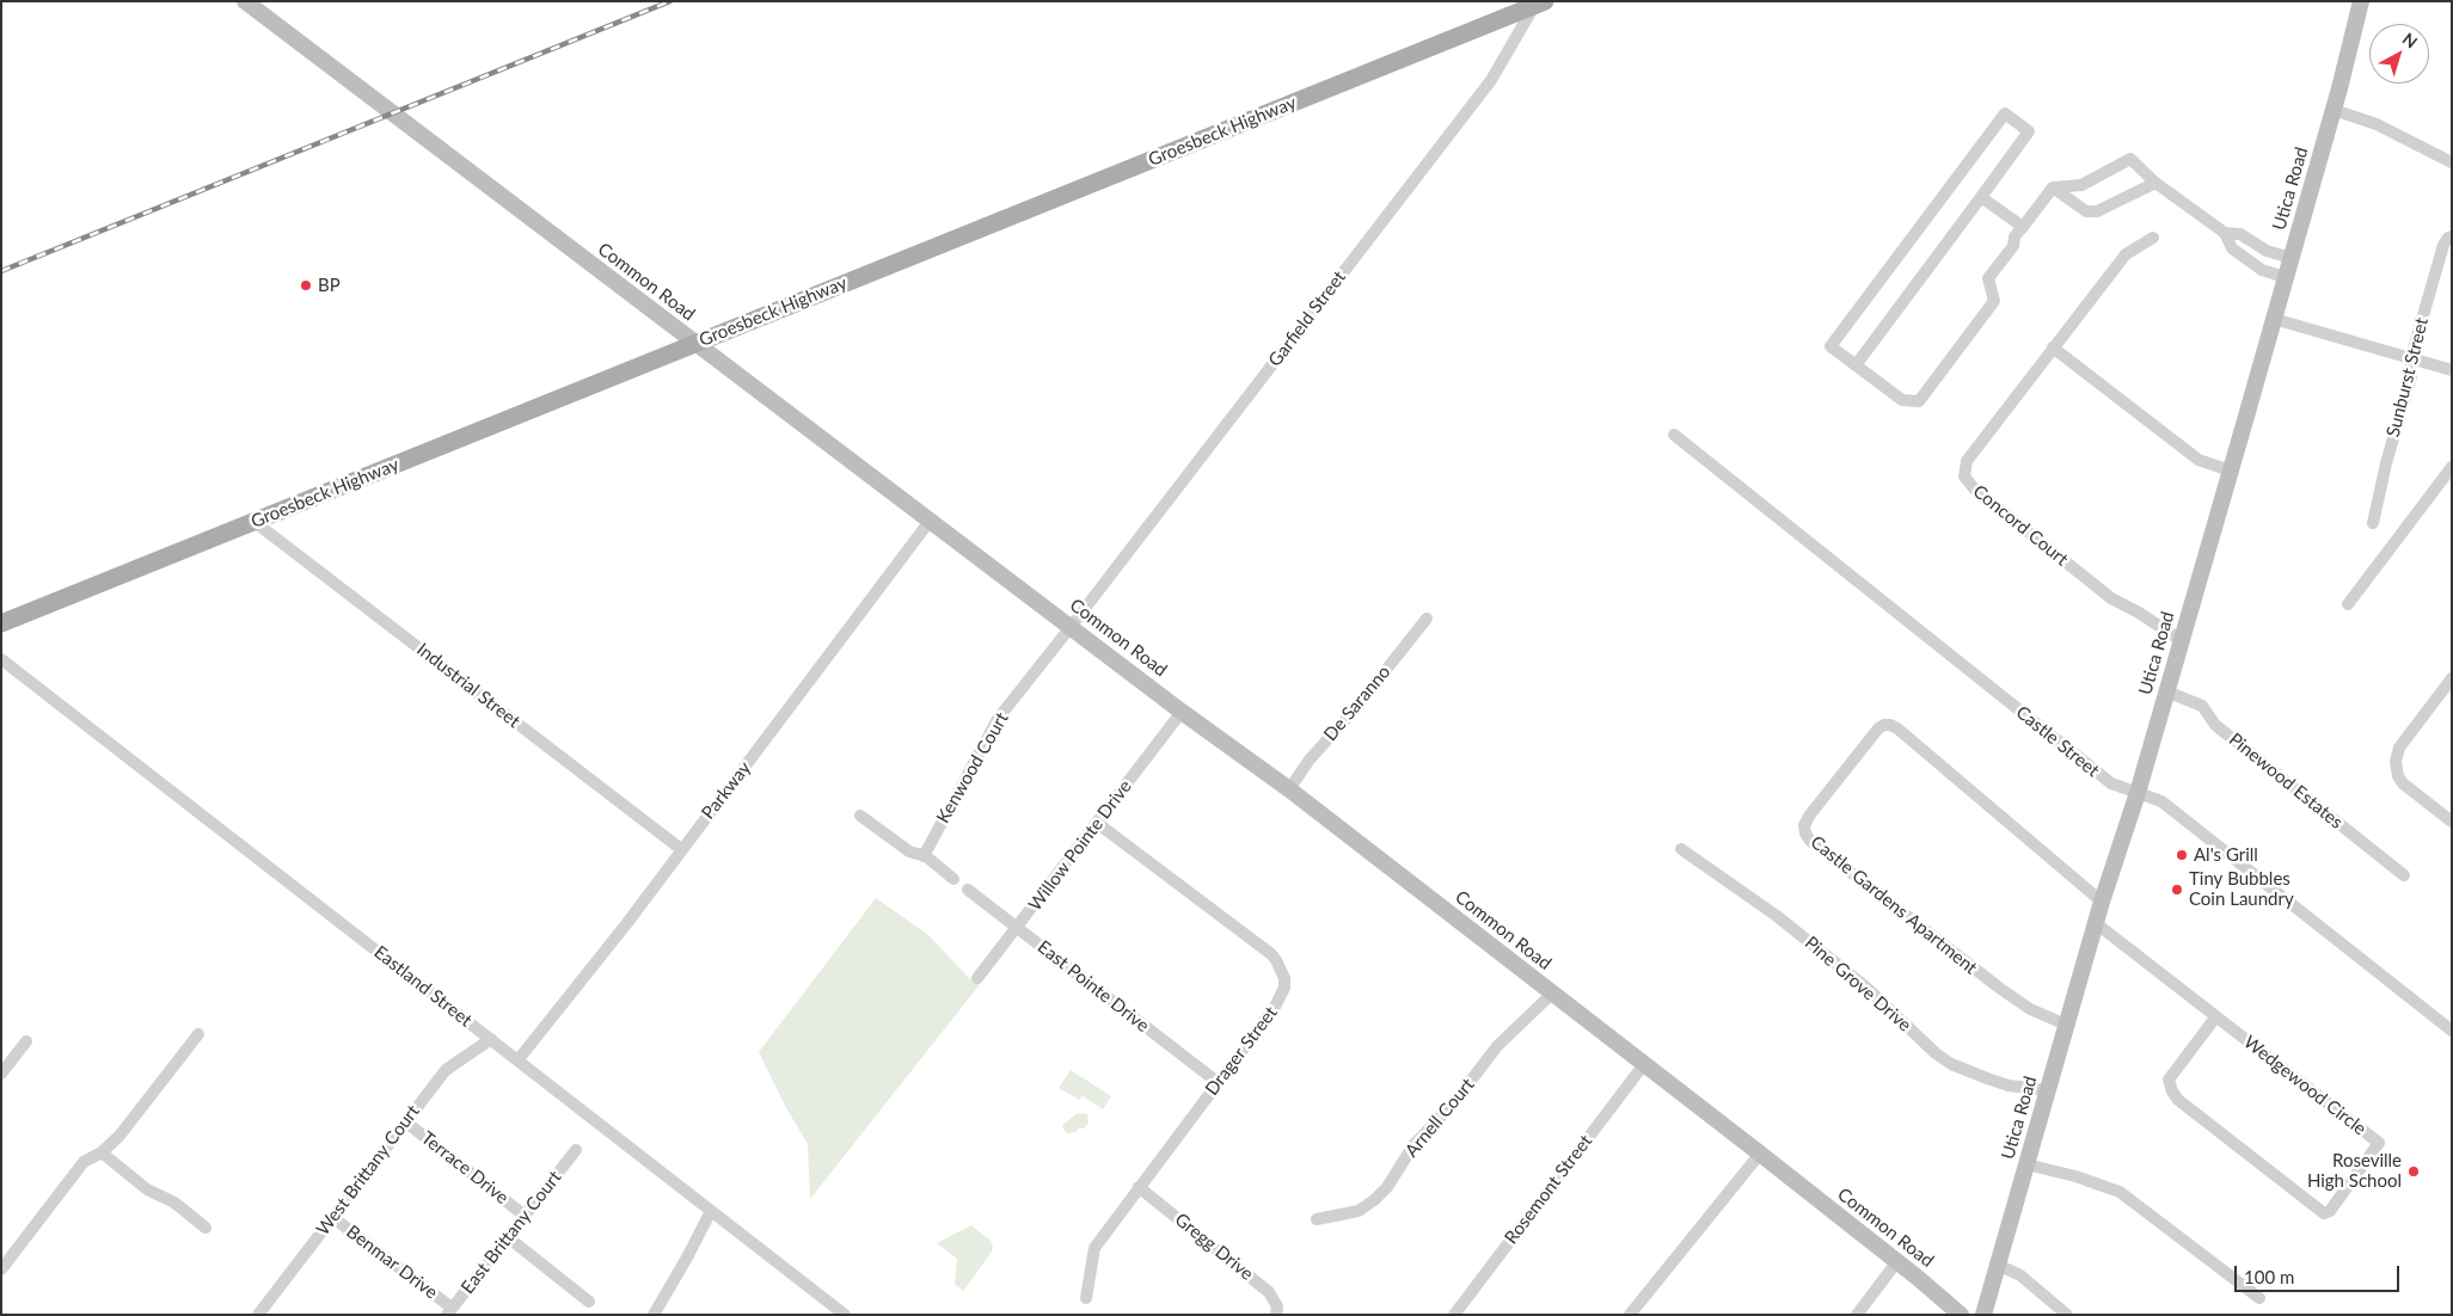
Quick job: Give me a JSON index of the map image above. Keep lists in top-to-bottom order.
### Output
{
  "streets": {
    "main road": ["Groesbeck Highway"],
    "street": [
      "Utica Road",
      "Common Road",
      "Garfield Street",
      "Sunburst Street",
      "Concord Court",
      "Industrial Street",
      "De Saranno",
      "Castle Street",
      "Kenwood Court",
      "Pinewood Estates",
      "Parkway",
      "Willow Pointe Drive",
      "Castle Gardens Apartment",
      "Pine Grove Drive",
      "Eastland Street",
      "East Pointe Drive",
      "Drager Street",
      "Wedgewood Circle",
      "Arnell Court",
      "Terrace Drive",
      "West Brittany Court",
      "Rosemont Street",
      "East Brittany Court",
      "Gregg Drive",
      "Benmar Drive"
    ]
  },
  "crossings": [
    ["Groesbeck Highway", "Common Road"],
    ["Groesbeck Highway", "Garfield Street"],
    ["Groesbeck Highway", "Industrial Street"],
    ["Utica Road", "Concord Court"],
    ["Utica Road", "Castle Street"],
    ["Utica Road", "Pinewood Estates"],
    ["Utica Road", "Castle Gardens Apartment"],
    ["Utica Road", "Pine Grove Drive"],
    ["Utica Road", "Wedgewood Circle"],
    ["Common Road", "Garfield Street"],
    ["Common Road", "De Saranno"],
    ["Common Road", "Kenwood Court"],
    ["Common Road", "Parkway"],
    ["Common Road", "Willow Pointe Drive"],
    ["Common Road", "Arnell Court"],
    ["Common Road", "Rosemont Street"],
    ["Garfield Street", "Kenwood Court"],
    ["Industrial Street", "Parkway"],
    ["Parkway", "Eastland Street"],
    ["Willow Pointe Drive", "East Pointe Drive"],
    ["Willow Pointe Drive", "Drager Street"],
    ["Eastland Street", "West Brittany Court"],
    ["East Pointe Drive", "Drager Street"],
    ["Drager Street", "Gregg Drive"],
    ["Terrace Drive", "West Brittany Court"],
    ["Terrace Drive", "East Brittany Court"],
    ["West Brittany Court", "Benmar Drive"],
    ["East Brittany Court", "Benmar Drive"]
  ],
  "places": [
    "BP",
    "Al's Grill",
    "Tiny Bubbles Coin Laundry",
    "Roseville High School"
  ],
  "scale_bar": "100 m",
  "north": "top right"
}
